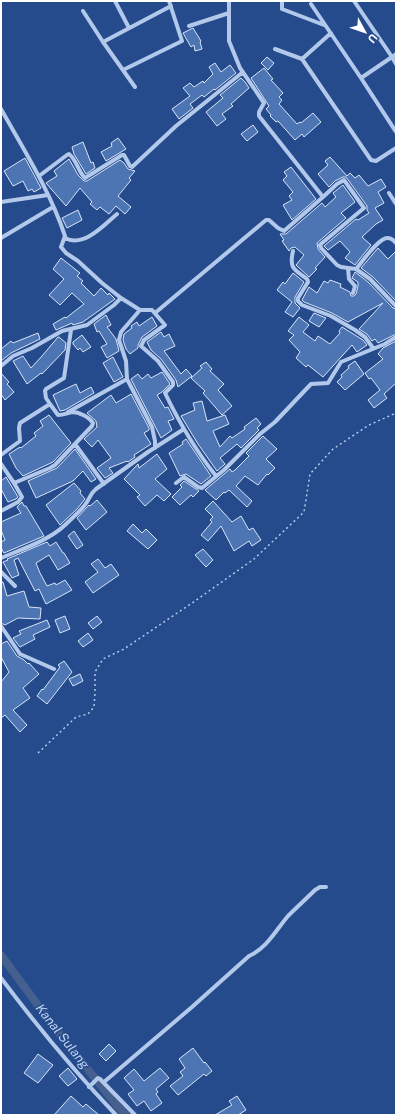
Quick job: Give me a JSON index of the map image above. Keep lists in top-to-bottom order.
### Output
{
  "water": ["Kanal Sulang"],
  "north": "bottom right"
}
